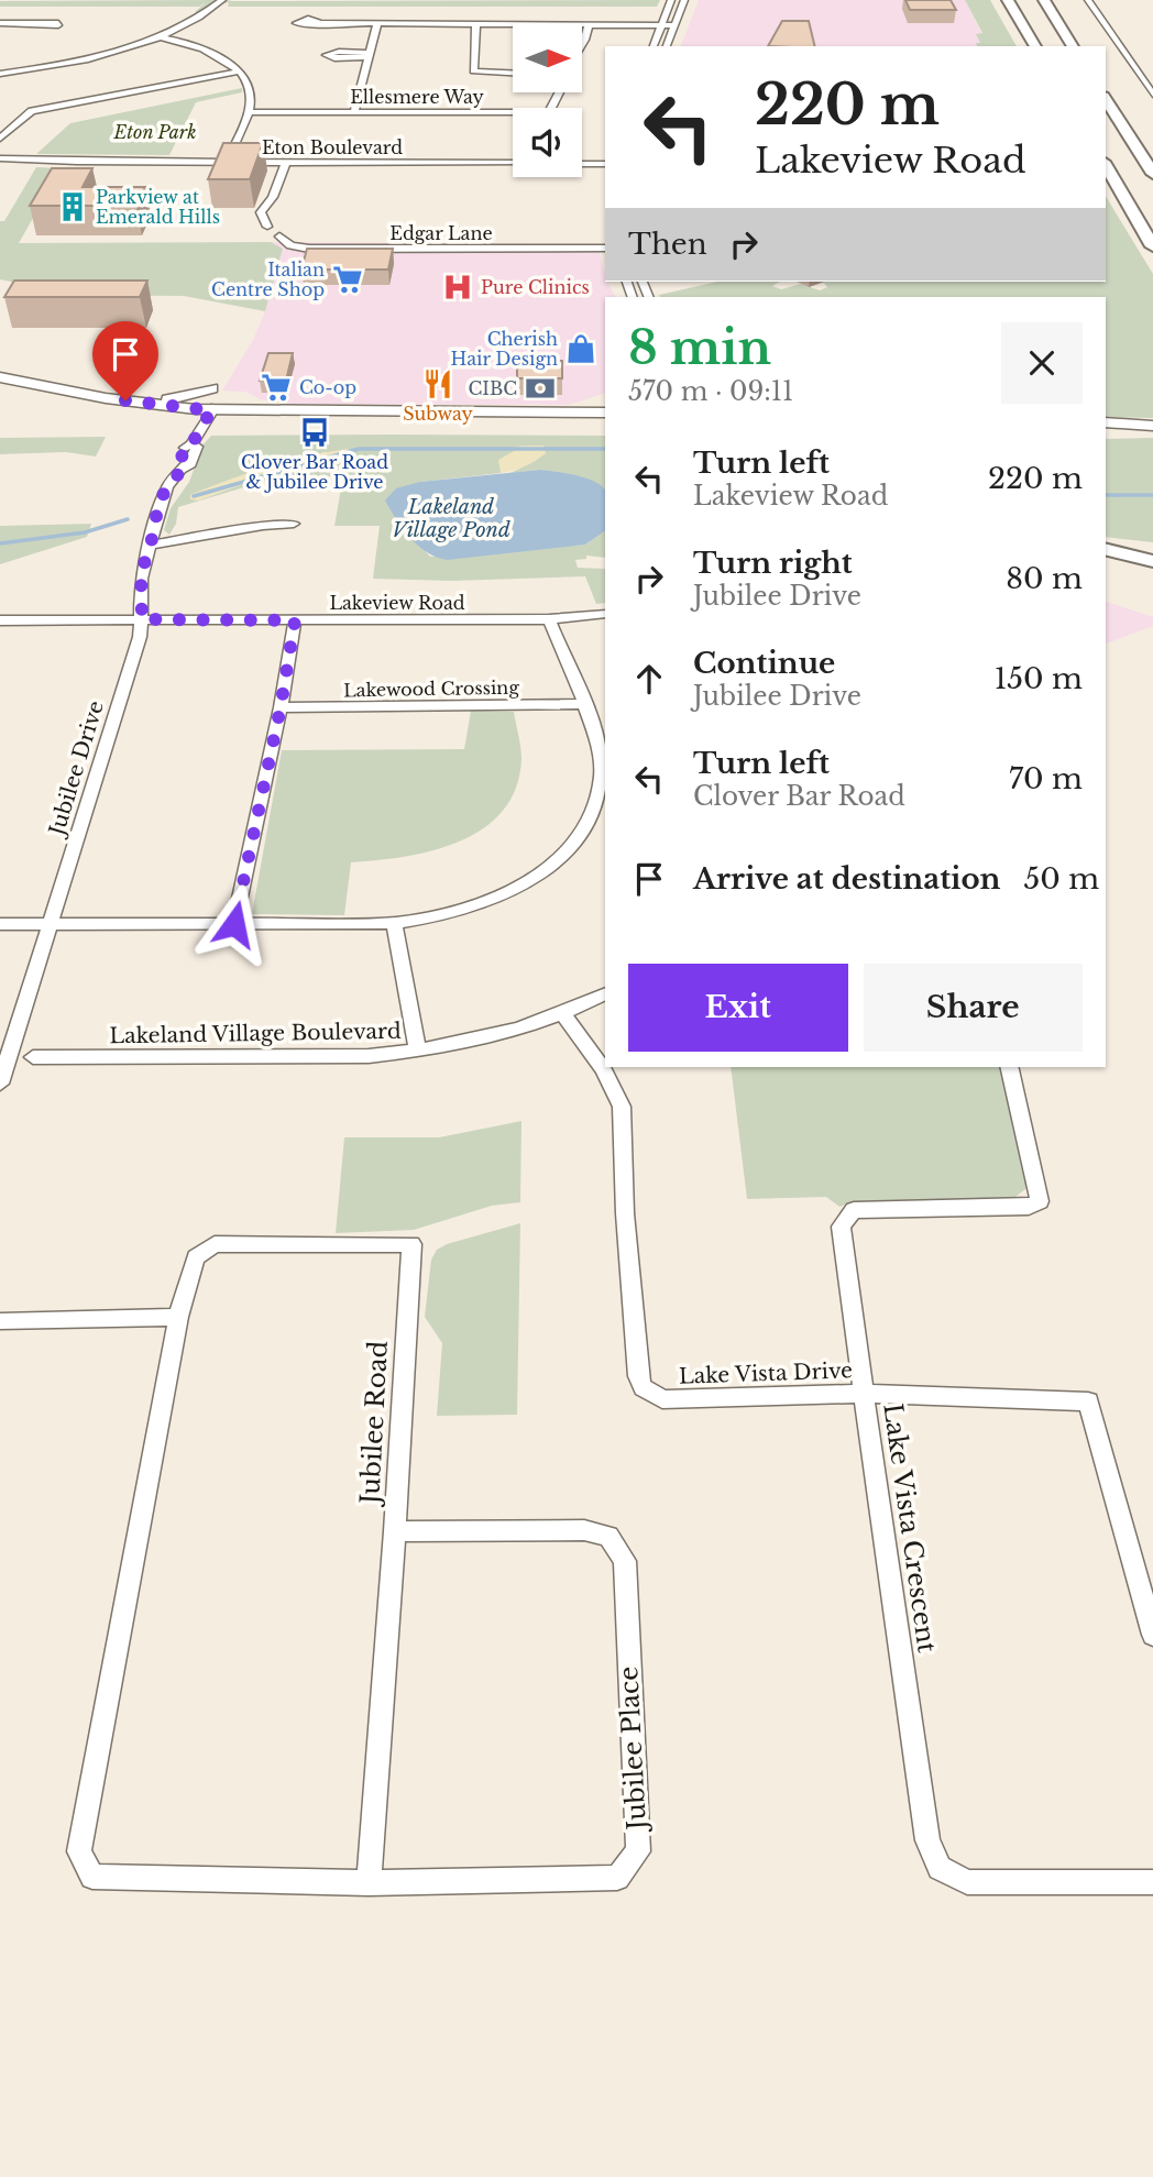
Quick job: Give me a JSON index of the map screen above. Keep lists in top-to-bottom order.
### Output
{
  "streets": {
    "street": [
      "Ellesmere Way",
      "Eton Boulevard",
      "Edgar Lane",
      "Lakeview Road",
      "Lakewood Crossing",
      "Jubilee Drive",
      "Lakeland Village Boulevard",
      "Lake Vista Drive",
      "Jubilee Road",
      "Lake Vista Crescent",
      "Jubilee Place"
    ]
  },
  "crossings": [
    ["Lakeview Road", "Jubilee Drive"],
    ["Lakeland Village Boulevard", "Lake Vista Drive"],
    ["Lake Vista Drive", "Lake Vista Crescent"],
    ["Jubilee Road", "Jubilee Place"]
  ],
  "water": ["Lakeland Village Pond"],
  "parks": ["Eton Park"],
  "places": {
    "building": ["Parkview at Emerald Hills"],
    "supermarket": ["Italian Centre Shop", "Co-op"],
    "hospital": ["Pure Clinics"],
    "shop": ["Cherish Hair Design"],
    "restaurant": ["Subway"],
    "bank": ["CIBC"],
    "bus stop": ["Clover Bar Road & Jubilee Drive"]
  },
  "north": "right",
  "page": {
    "turn": ["220 m", "Lakeview Road"],
    "then": "Then",
    "heading": ["8 min", "570 m · 09:11"],
    "list": [
      {
        "name": "Turn left",
        "note": "Lakeview Road",
        "value": "220 m"
      },
      {
        "name": "Turn right",
        "note": "Jubilee Drive",
        "value": "80 m"
      },
      {
        "name": "Continue",
        "note": "Jubilee Drive",
        "value": "150 m"
      },
      {
        "name": "Turn left",
        "note": "Clover Bar Road",
        "value": "70 m"
      },
      {
        "name": "Arrive at destination",
        "value": "50 m"
      }
    ],
    "buttons": ["Exit", "Share"]
  }
}
